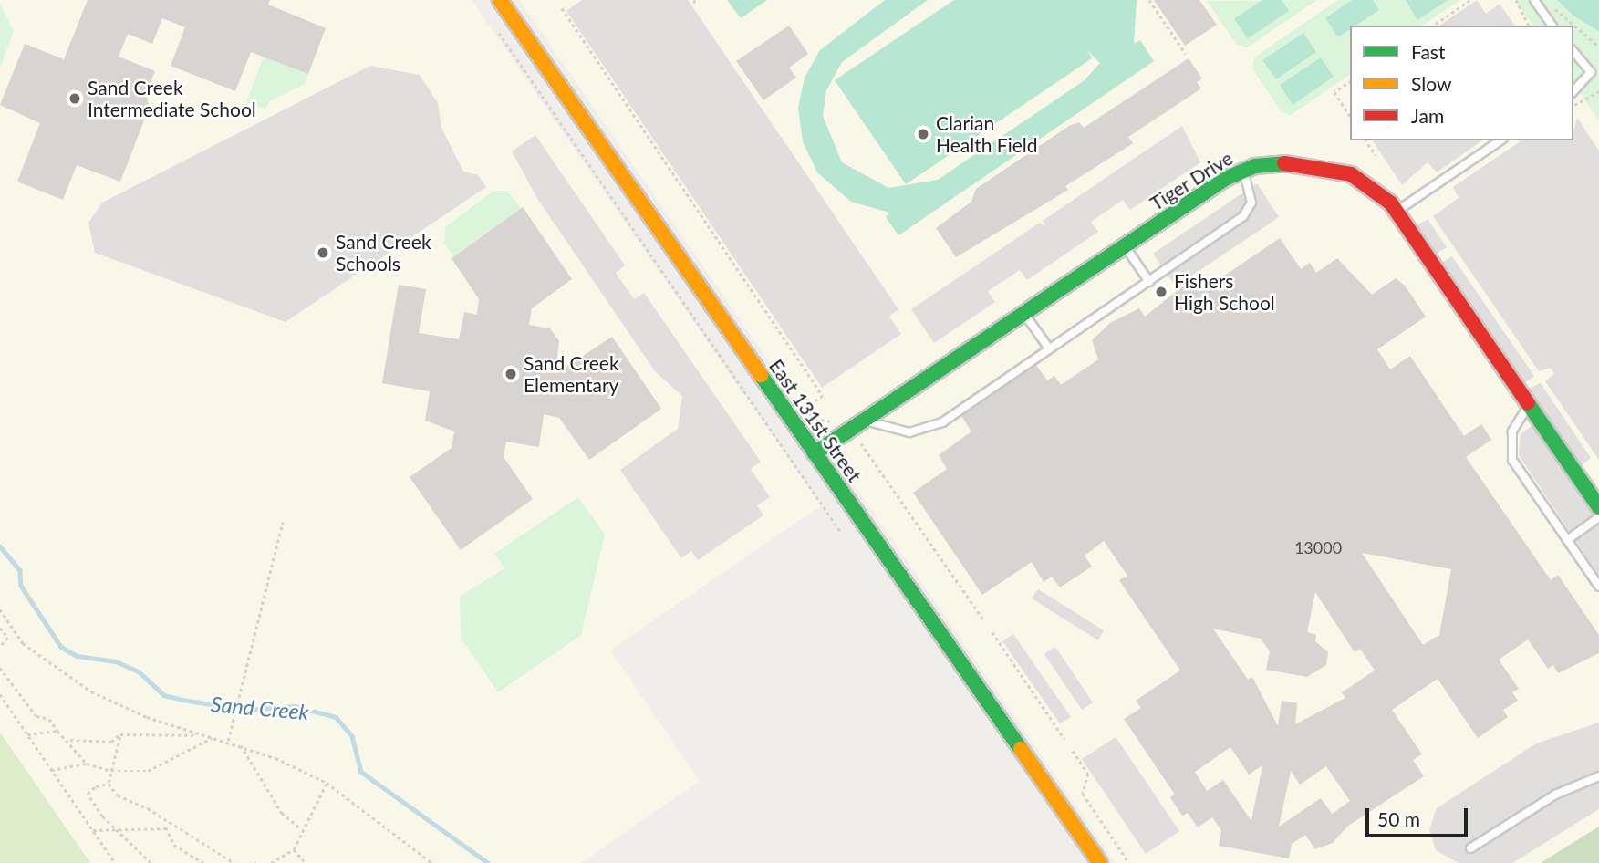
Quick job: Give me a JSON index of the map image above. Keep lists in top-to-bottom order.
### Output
{
  "streets": {
    "street": ["Tiger Drive", "East 131st Street"]
  },
  "crossings": [
    ["Tiger Drive", "East 131st Street"]
  ],
  "water": ["Sand Creek"],
  "places": [
    "Sand Creek Intermediate School",
    "Clarian Health Field",
    "Sand Creek Schools",
    "Fishers High School",
    "Sand Creek Elementary"
  ],
  "house_numbers": ["13000"],
  "legend": ["Fast", "Slow", "Jam"],
  "scale_bar": "50 m"
}
